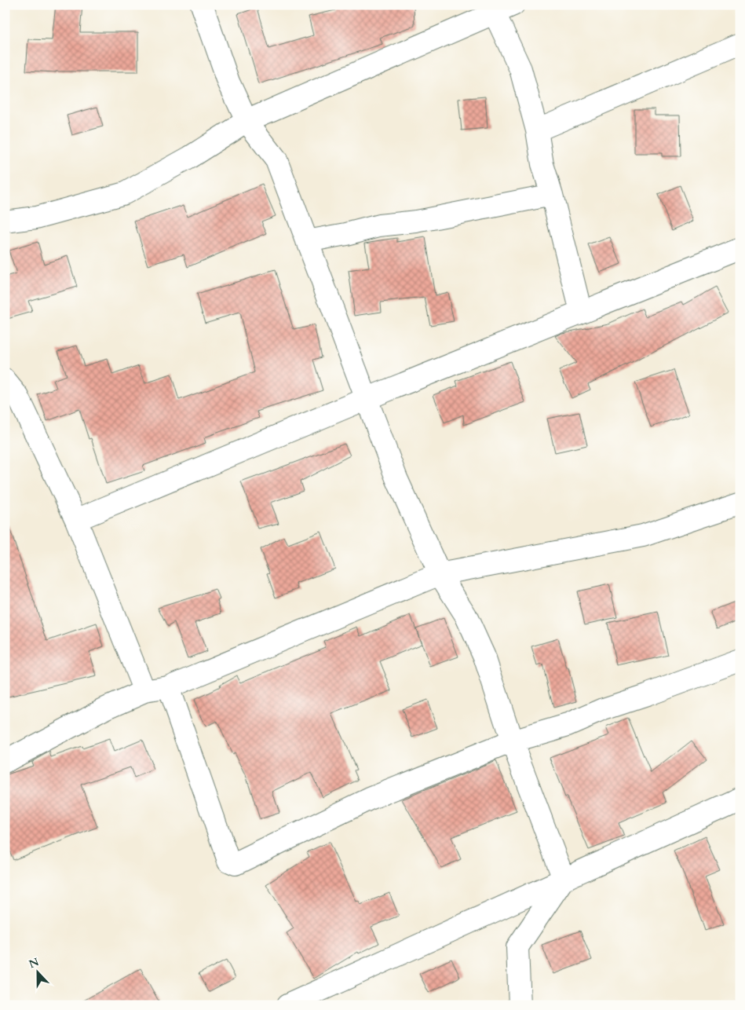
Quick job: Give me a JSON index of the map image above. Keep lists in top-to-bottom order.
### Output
{
  "north": "top"
}
